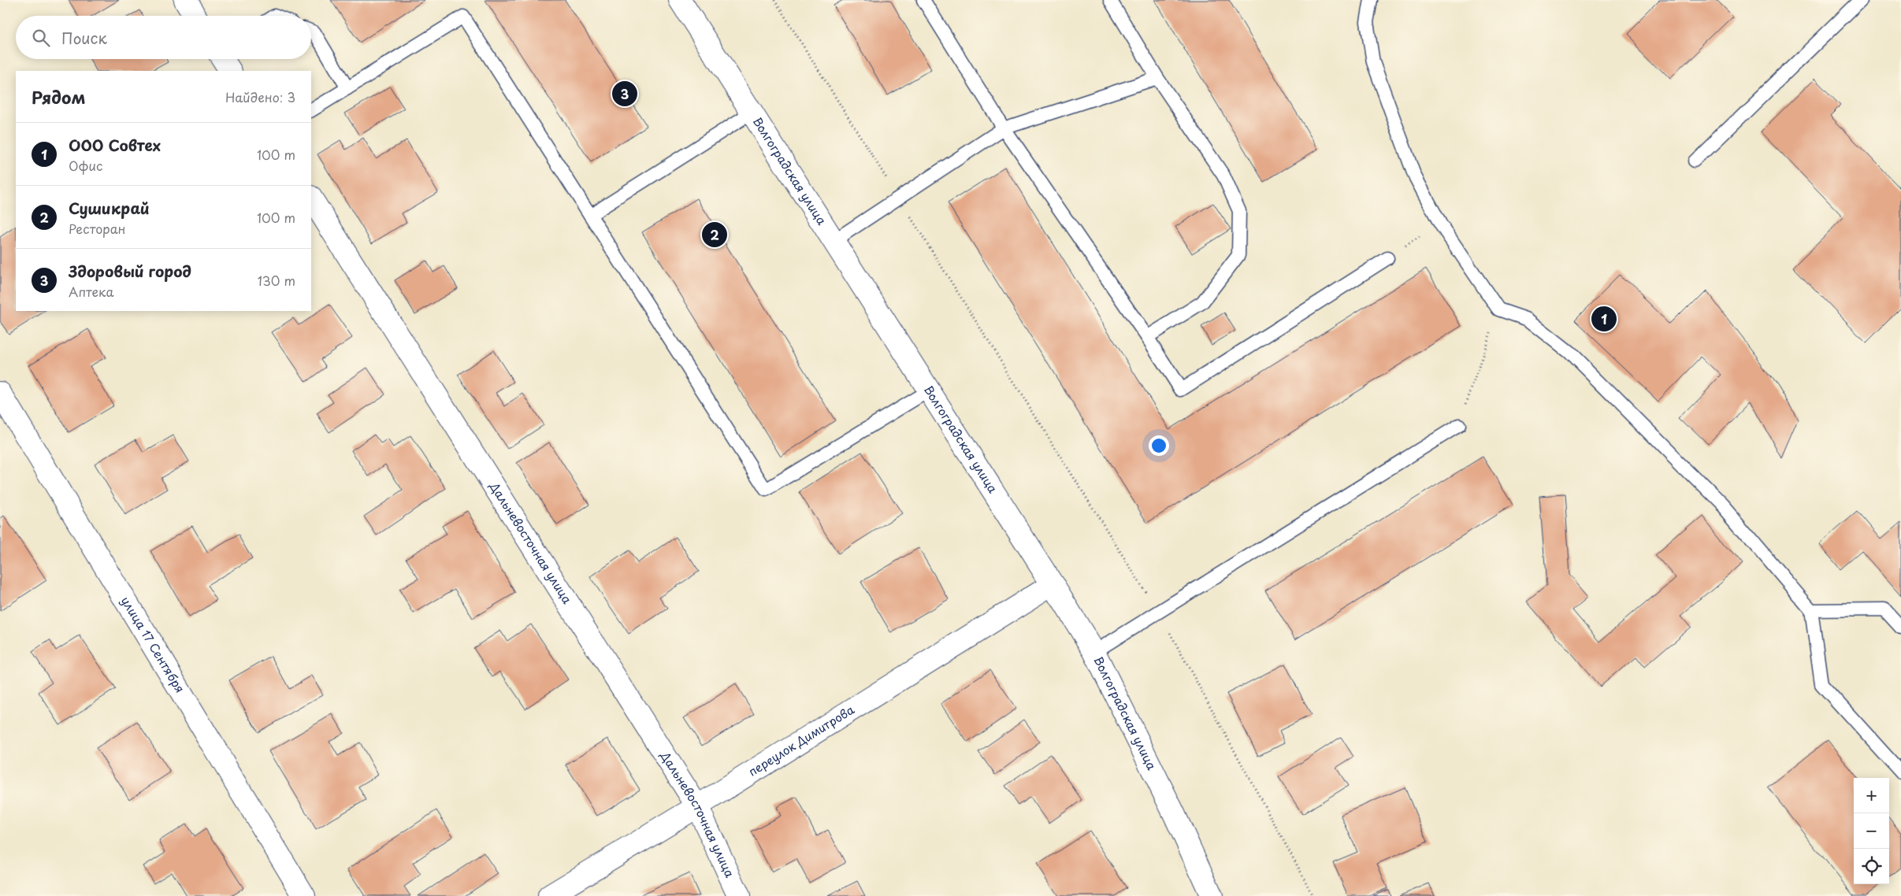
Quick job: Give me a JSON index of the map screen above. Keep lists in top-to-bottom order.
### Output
{
  "streets": {
    "street": [
      "Волгоградская улица",
      "Дальневосточная улица",
      "улица 17 Сентября",
      "переулок Димитрова"
    ]
  },
  "crossings": [
    ["Волгоградская улица", "переулок Димитрова"],
    ["Дальневосточная улица", "переулок Димитрова"]
  ],
  "page": {
    "search": "Поиск",
    "heading": ["Рядом", "Найдено: 3"],
    "pins": ["3", "2", "1"],
    "list": [
      {
        "mark": "1",
        "name": "ООО Совтех",
        "note": "Офис",
        "value": "100 m"
      },
      {
        "mark": "2",
        "name": "Сушикрай",
        "note": "Ресторан",
        "value": "100 m"
      },
      {
        "mark": "3",
        "name": "Здоровый город",
        "note": "Аптека",
        "value": "130 m"
      }
    ],
    "map_buttons": ["+", "−"]
  }
}
